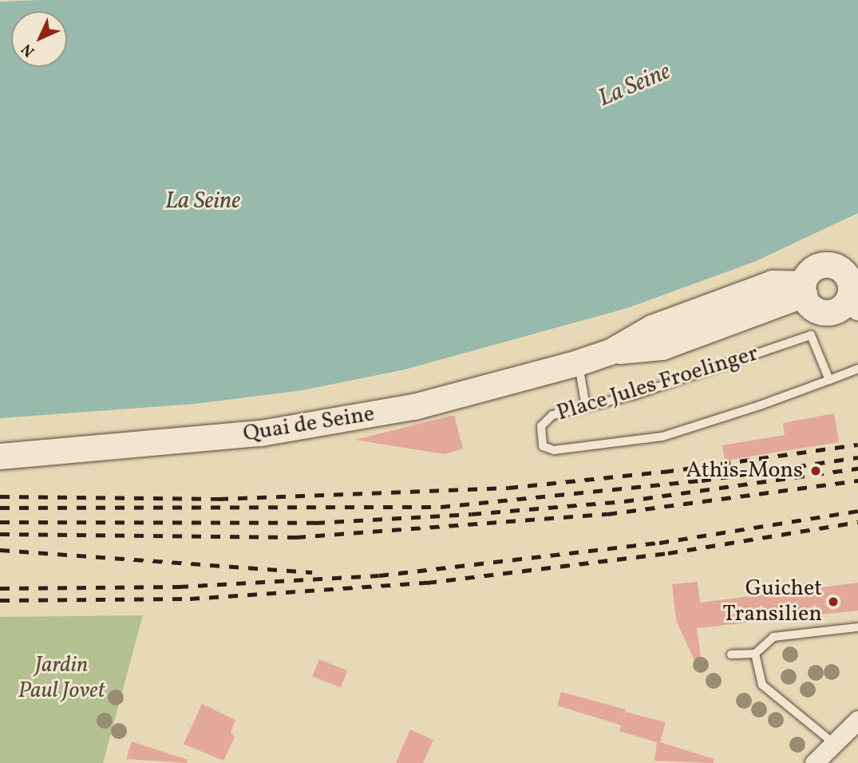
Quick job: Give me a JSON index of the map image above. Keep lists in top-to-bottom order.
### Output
{
  "streets": {
    "main road": ["Quai de Seine"],
    "lane": ["Place Jules Froelinger"]
  },
  "water": ["La Seine"],
  "parks": ["Jardin Paul Jovet"],
  "places": ["Athis-Mons", "Guichet Transilien"],
  "north": "bottom left"
}
